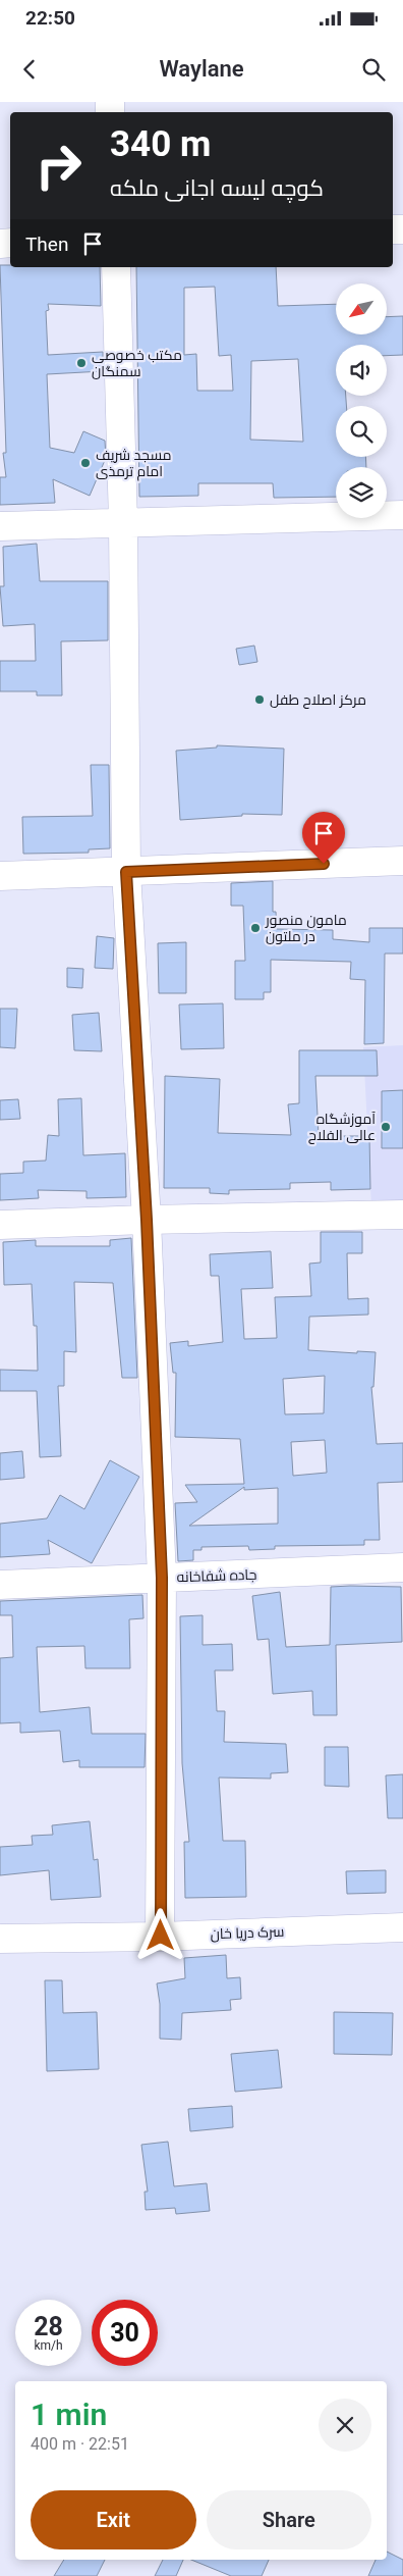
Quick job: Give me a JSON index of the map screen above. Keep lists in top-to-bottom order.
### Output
{
  "streets": {
    "street": ["جاده شفاخانه", "سرک دریا خان"]
  },
  "places": [
    "مکتب خصوصی سمنگان",
    "مسجد شریف امام ترمذی",
    "مرکز اصلاح طفل",
    "مامون منصور در ملتون",
    "آموزشگاه عالی الفلاح"
  ],
  "north": "bottom left",
  "page": {
    "status": "22:50",
    "header": "Waylane",
    "turn": ["340 m", "کوچه لیسه اجانی ملکه"],
    "then": "Then",
    "speed": "28 km/h",
    "limit": "30",
    "heading": ["1 min", "400 m · 22:51"],
    "buttons": ["Exit", "Share"]
  }
}
